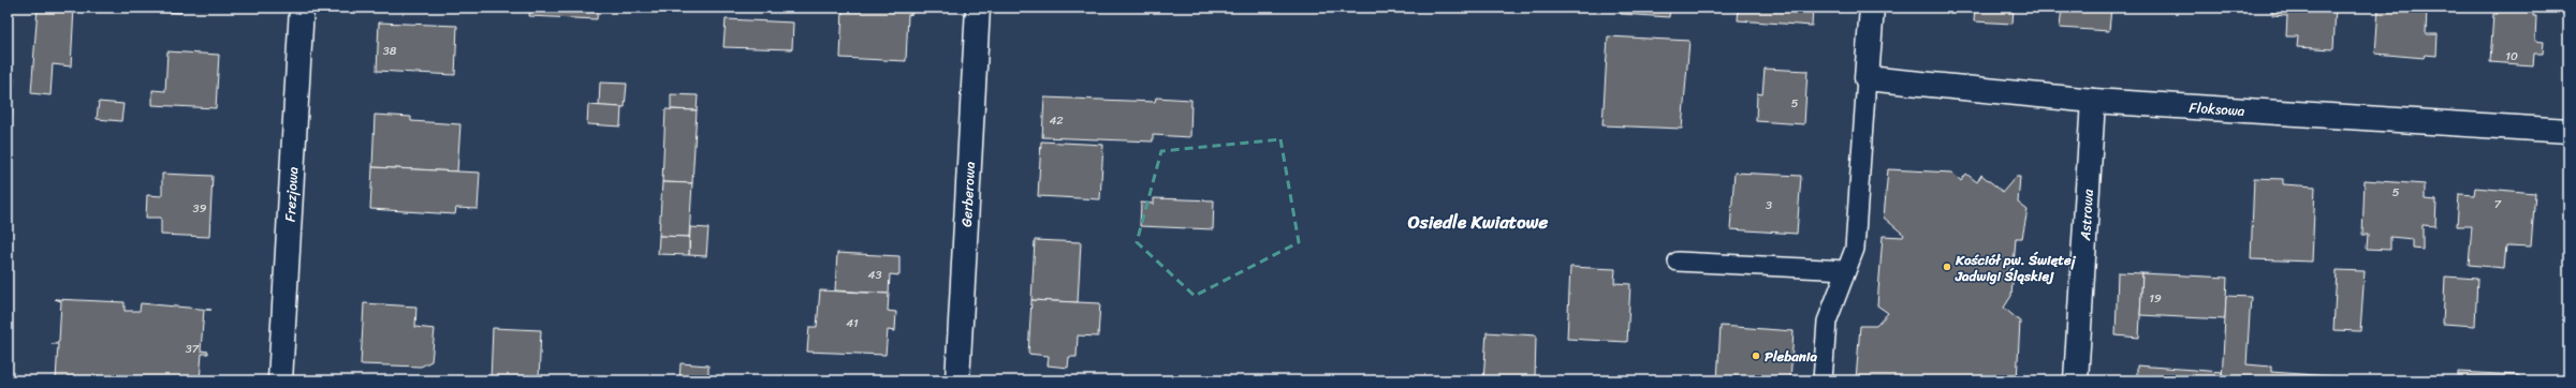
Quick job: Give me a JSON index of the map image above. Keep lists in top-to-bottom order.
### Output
{
  "streets": {
    "street": [
      "Floksowa",
      "Frezjowa",
      "Gerberowa",
      "Astrowa"
    ]
  },
  "crossings": [
    ["Floksowa", "Astrowa"]
  ],
  "districts": ["Osiedle Kwiatowe"],
  "places": ["Kościół pw. Świętej Jadwigi Śląskiej", "Plebania"],
  "house_numbers": [
    "38",
    "10",
    "5",
    "42",
    "5",
    "7",
    "3",
    "39",
    "43",
    "19",
    "41",
    "37"
  ]
}
